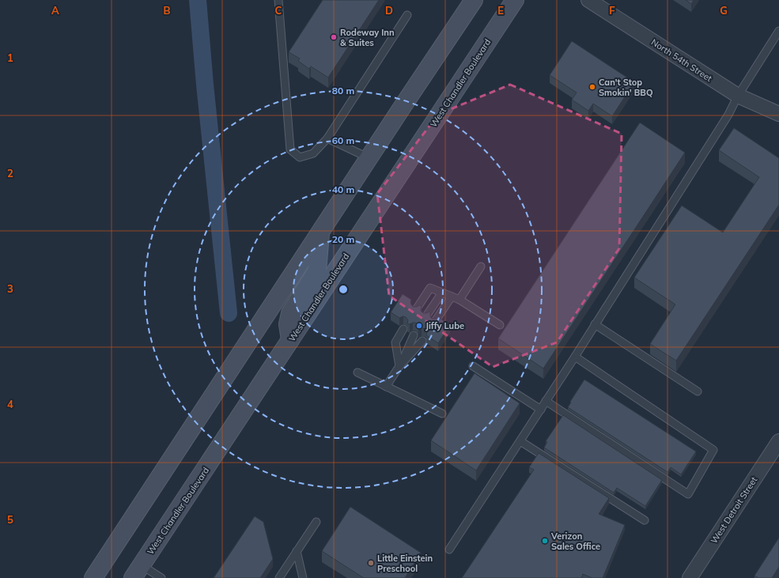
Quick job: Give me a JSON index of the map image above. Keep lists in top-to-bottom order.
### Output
{
  "streets": {
    "main road": ["West Chandler Boulevard"],
    "street": ["North 54th Street", "West Detroit Street"]
  },
  "places": [
    "Rodeway Inn & Suites",
    "Can't Stop Smokin' BBQ",
    "Jiffy Lube",
    "Verizon Sales Office",
    "Little Einstein Preschool"
  ],
  "grid": {
    "columns": [
      "A",
      "B",
      "C",
      "D",
      "E",
      "F",
      "G"
    ],
    "rows": [
      "1",
      "2",
      "3",
      "4",
      "5"
    ]
  },
  "rings": [
    "80 m",
    "60 m",
    "40 m",
    "20 m"
  ]
}
